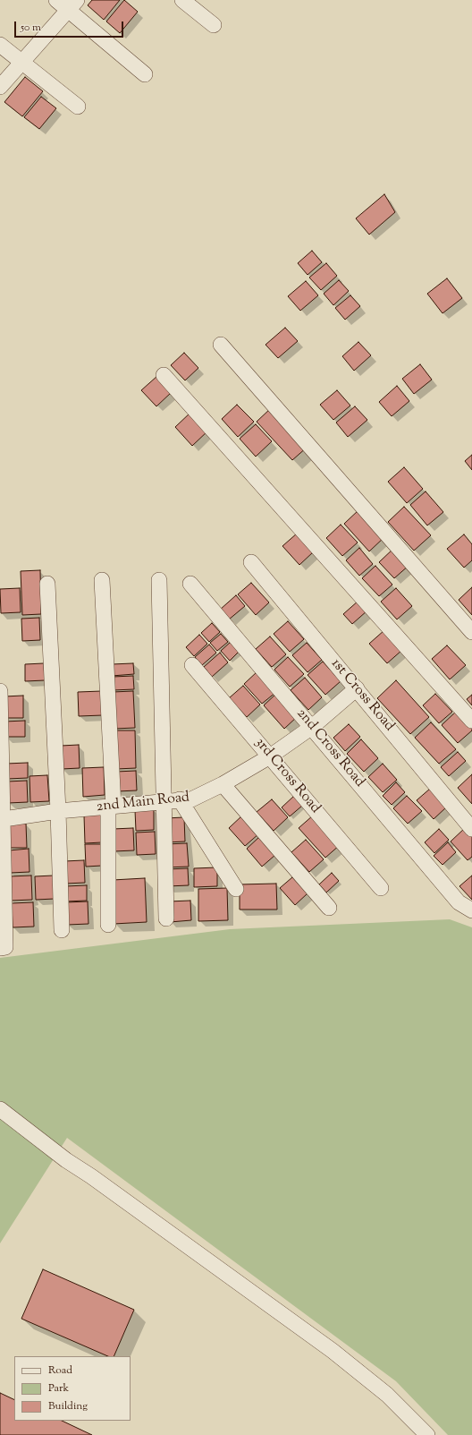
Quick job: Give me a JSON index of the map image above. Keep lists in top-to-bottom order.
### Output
{
  "streets": {
    "street": [
      "1st Cross Road",
      "2nd Cross Road",
      "3rd Cross Road",
      "2nd Main Road"
    ]
  },
  "crossings": [
    ["1st Cross Road", "2nd Main Road"],
    ["2nd Cross Road", "2nd Main Road"],
    ["3rd Cross Road", "2nd Main Road"]
  ],
  "legend": ["Road", "Park", "Building"],
  "scale_bar": "50 m"
}
